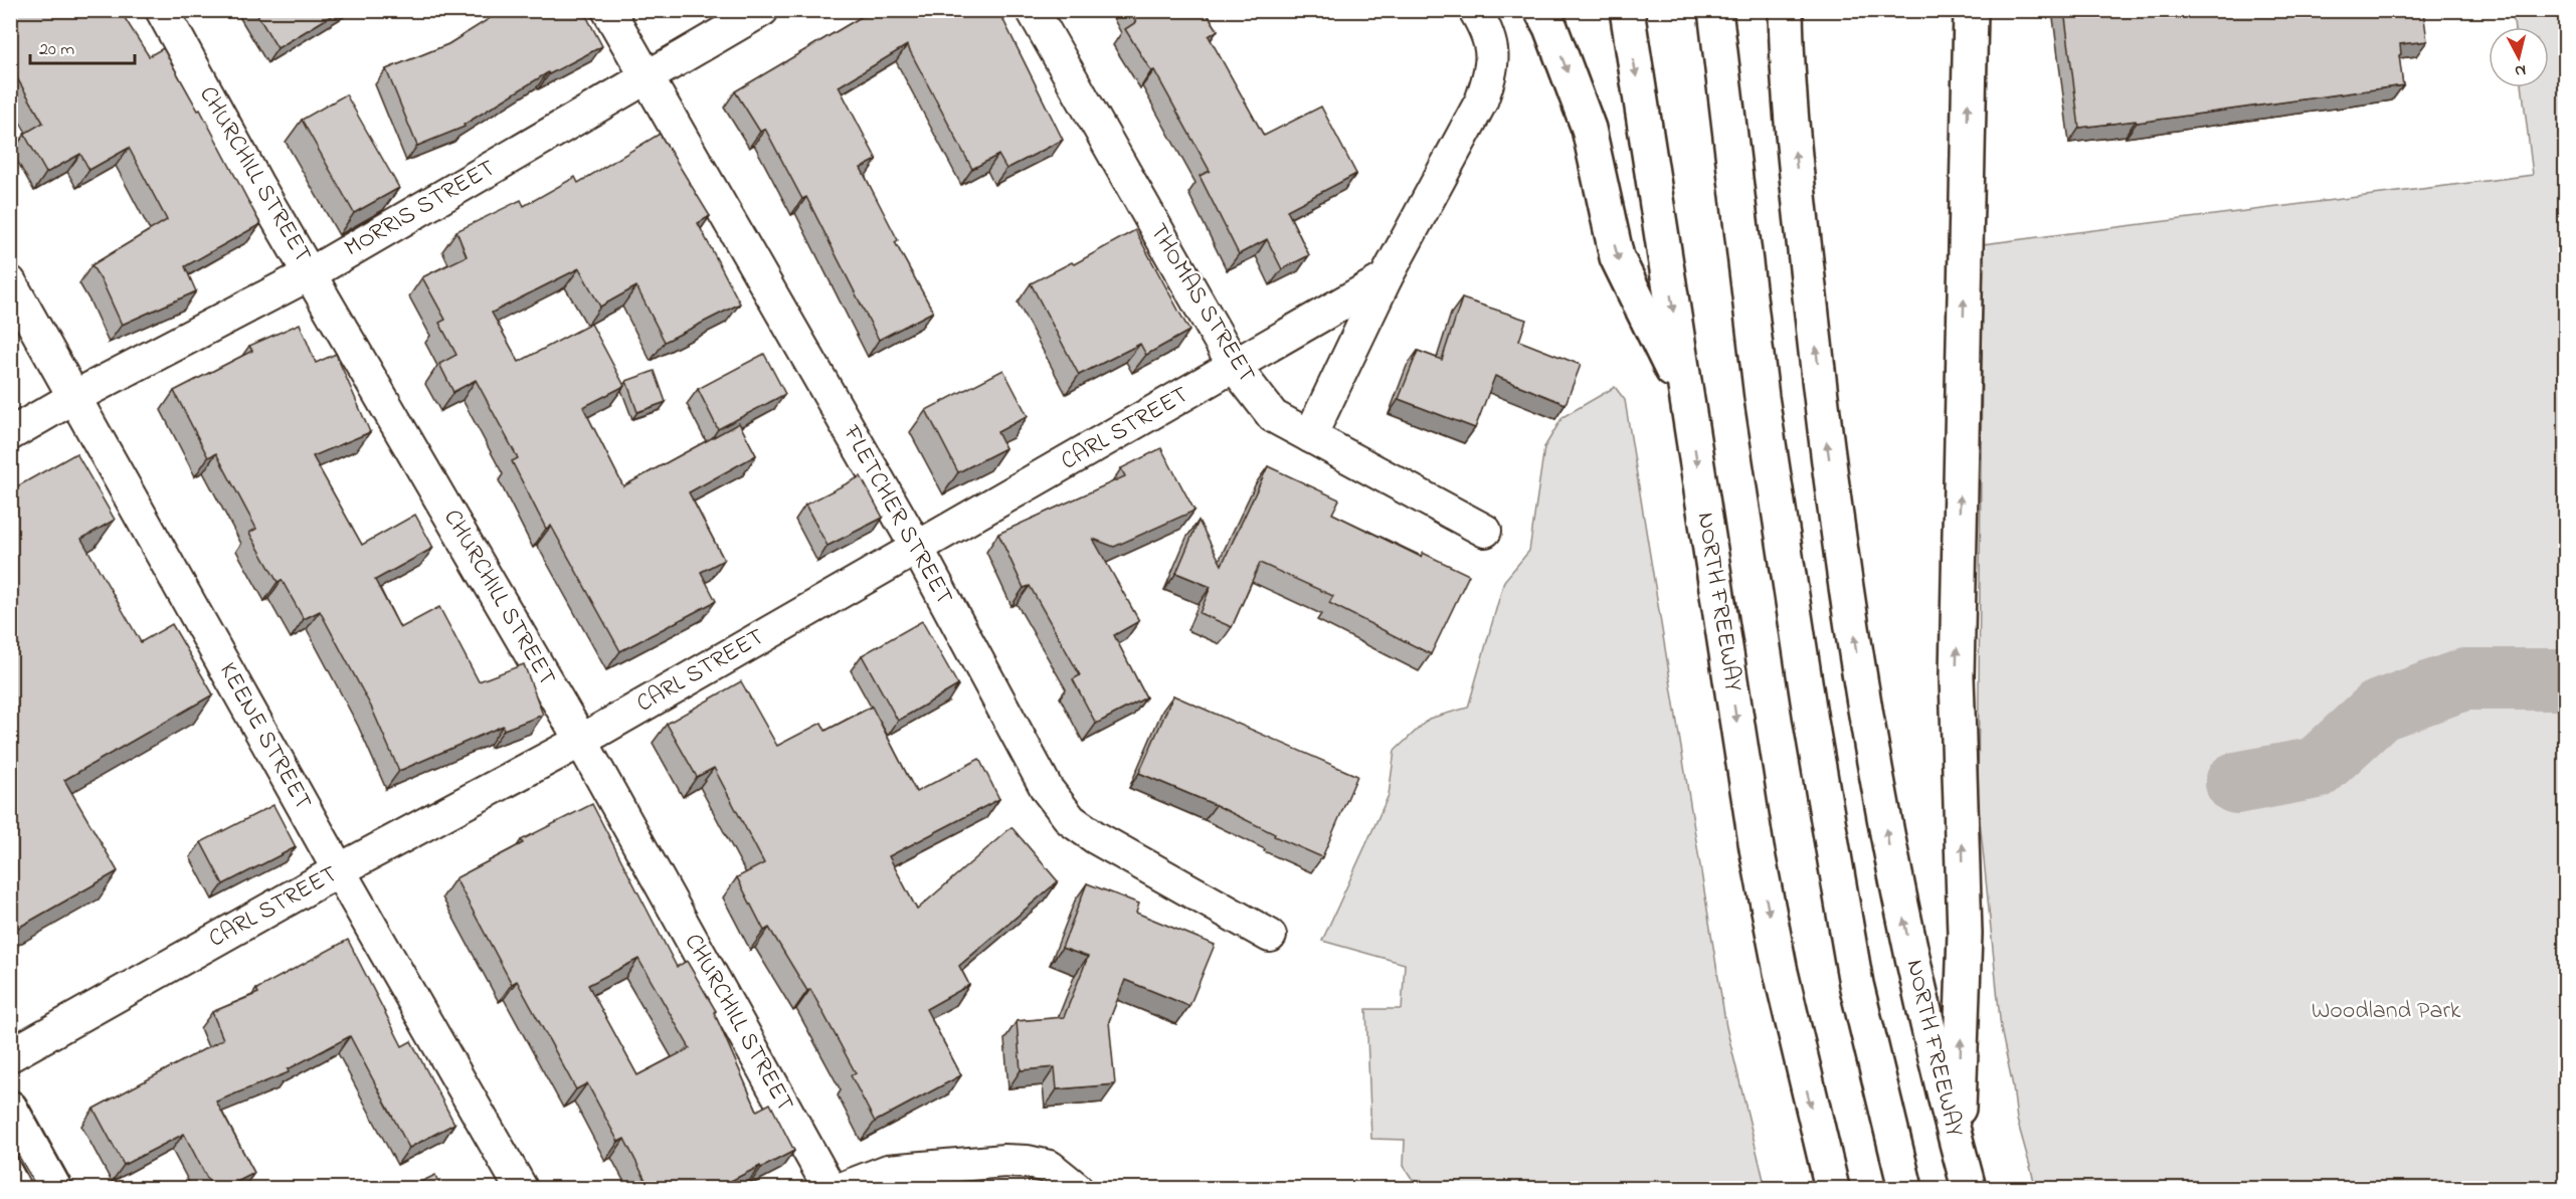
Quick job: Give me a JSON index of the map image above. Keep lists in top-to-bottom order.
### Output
{
  "streets": {
    "main road": ["NORTH FREEWAY"],
    "street": [
      "CHURCHILL STREET",
      "MORRIS STREET",
      "THOMAS STREET",
      "CARL STREET",
      "FLETCHER STREET",
      "KEENE STREET"
    ]
  },
  "crossings": [
    ["CHURCHILL STREET", "MORRIS STREET"],
    ["CHURCHILL STREET", "CARL STREET"],
    ["MORRIS STREET", "FLETCHER STREET"],
    ["MORRIS STREET", "KEENE STREET"],
    ["THOMAS STREET", "CARL STREET"],
    ["CARL STREET", "FLETCHER STREET"],
    ["CARL STREET", "KEENE STREET"]
  ],
  "parks": ["Woodland Park"],
  "scale_bar": "20 m",
  "north": "bottom"
}
